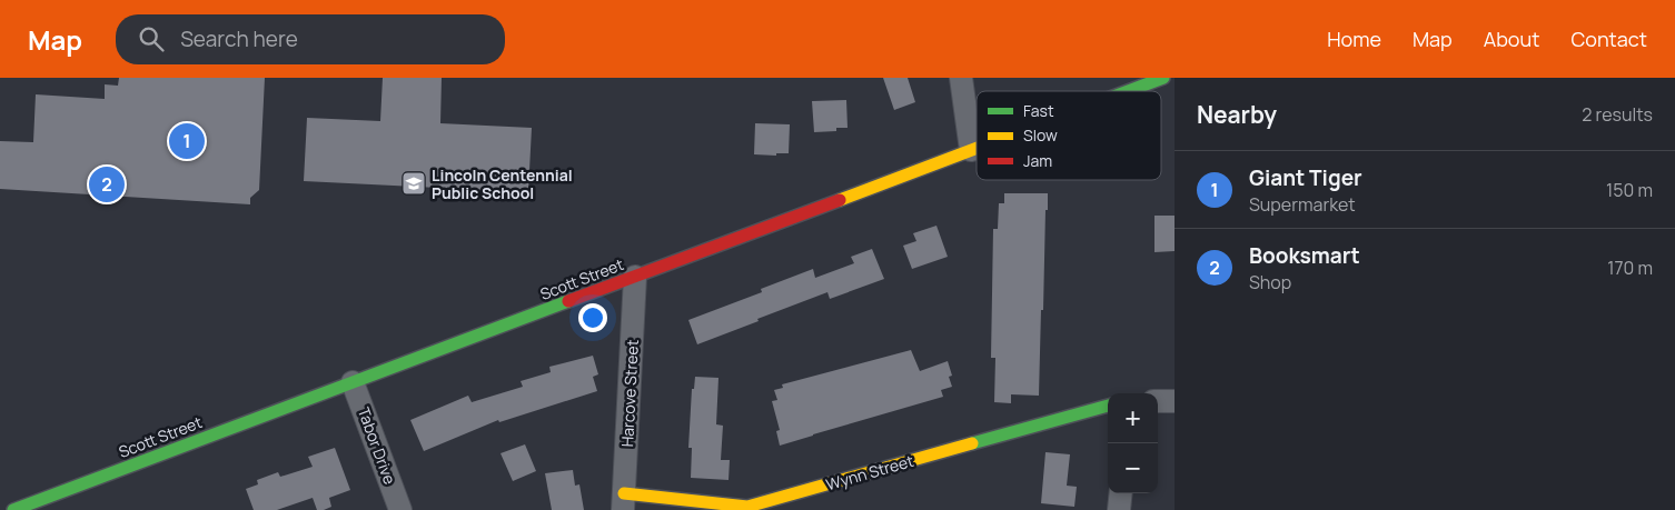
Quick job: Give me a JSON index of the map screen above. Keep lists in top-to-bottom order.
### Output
{
  "streets": {
    "main road": ["Scott Street", "Wynn Street"],
    "street": ["Harcove Street", "Tabor Drive"]
  },
  "crossings": [
    ["Scott Street", "Harcove Street"],
    ["Scott Street", "Tabor Drive"],
    ["Harcove Street", "Wynn Street"]
  ],
  "places": {
    "school or university": ["Lincoln Centennial Public School"]
  },
  "legend": ["Fast", "Slow", "Jam"],
  "page": {
    "header": "Map",
    "search": "Search here",
    "nav": [
      "Home",
      "Map",
      "About",
      "Contact"
    ],
    "heading": ["Nearby", "2 results"],
    "pins": ["1", "2"],
    "list": [
      {
        "mark": "1",
        "name": "Giant Tiger",
        "note": "Supermarket",
        "value": "150 m"
      },
      {
        "mark": "2",
        "name": "Booksmart",
        "note": "Shop",
        "value": "170 m"
      }
    ],
    "map_buttons": ["+", "−"]
  }
}
